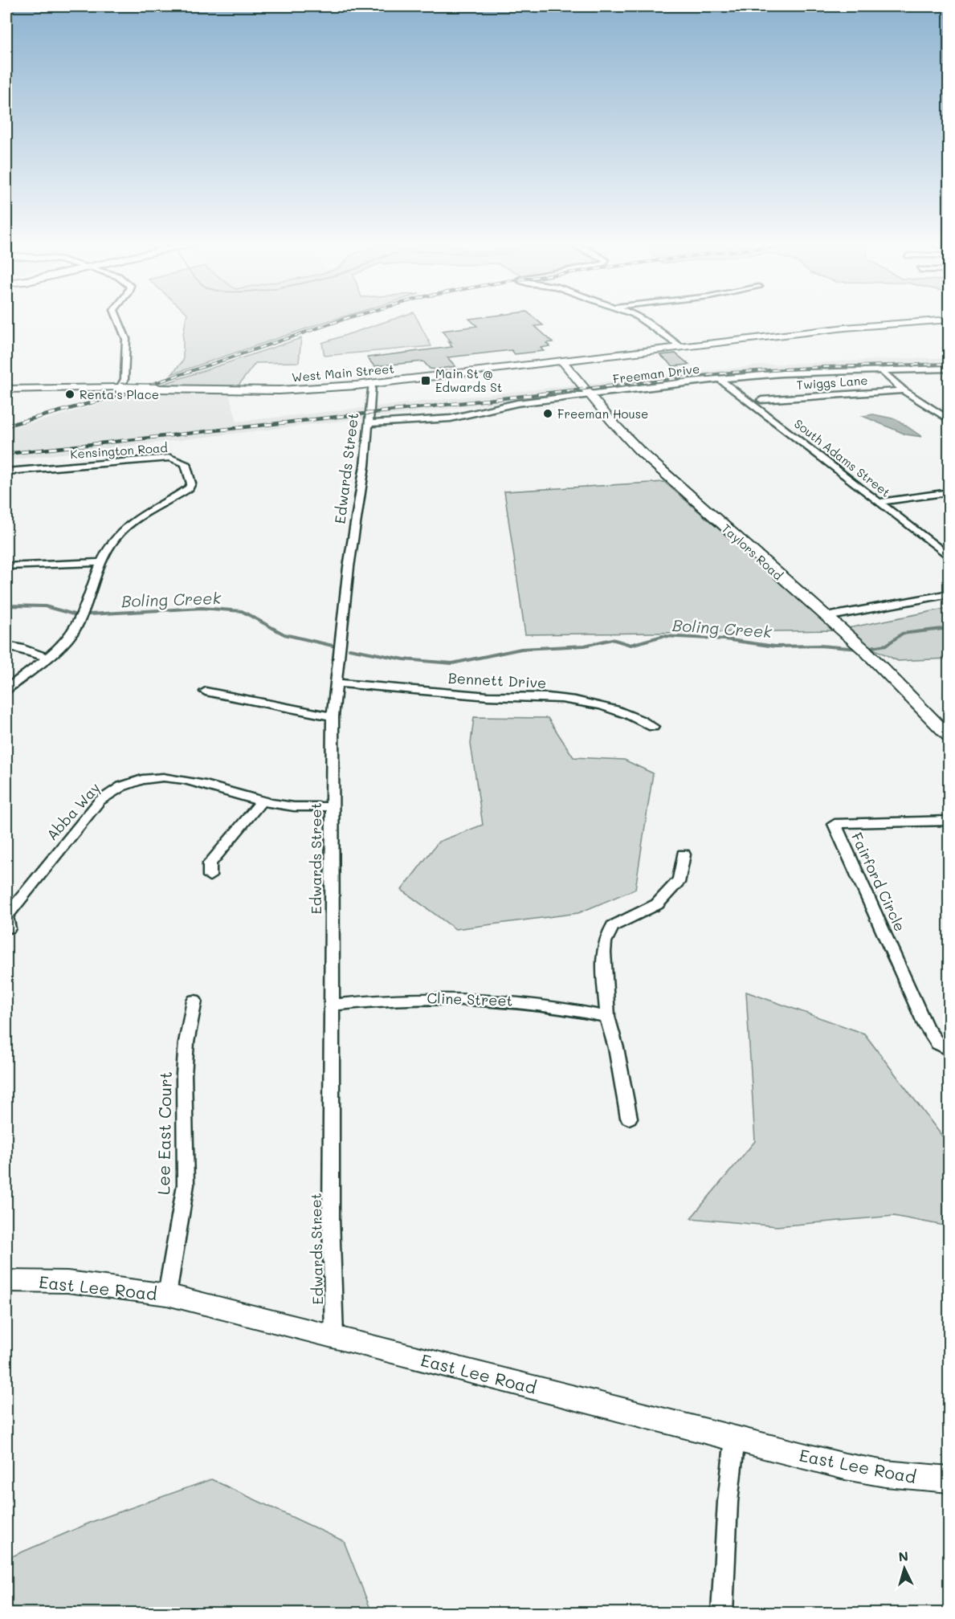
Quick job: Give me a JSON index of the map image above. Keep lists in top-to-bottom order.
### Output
{
  "streets": {
    "street": [
      "West Main Street",
      "Freeman Drive",
      "Twiggs Lane",
      "Kensington Road",
      "South Adams Street",
      "Edwards Street",
      "Taylors Road",
      "Bennett Drive",
      "Abba Way",
      "Fairford Circle",
      "Cline Street",
      "Lee East Court",
      "East Lee Road"
    ]
  },
  "crossings": [
    ["West Main Street", "Edwards Street"],
    ["West Main Street", "Taylors Road"],
    ["Freeman Drive", "South Adams Street"],
    ["Freeman Drive", "Edwards Street"],
    ["Freeman Drive", "Taylors Road"],
    ["Edwards Street", "Bennett Drive"],
    ["Edwards Street", "Abba Way"],
    ["Edwards Street", "Cline Street"],
    ["Edwards Street", "East Lee Road"],
    ["Lee East Court", "East Lee Road"]
  ],
  "water": ["Boling Creek"],
  "places": {
    "transit": ["Main St @ Edwards St"],
    "other": ["Renta's Place", "Freeman House"]
  },
  "north": "top"
}
